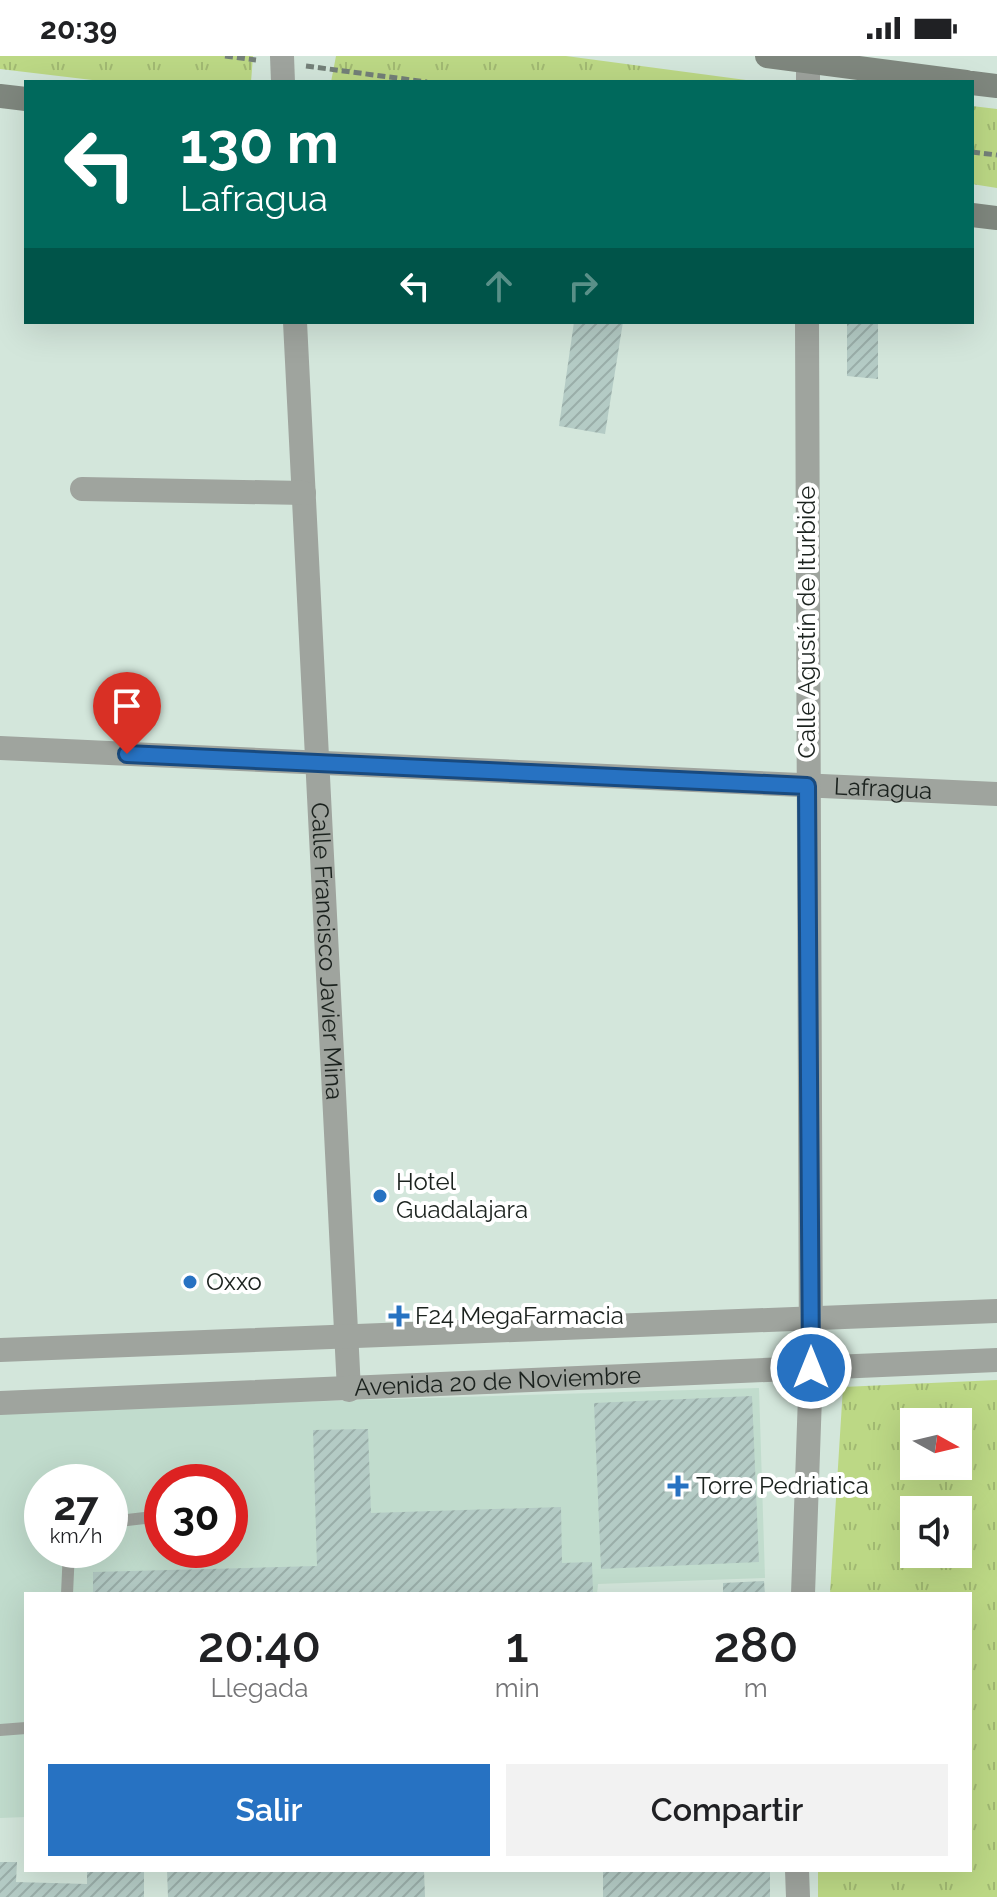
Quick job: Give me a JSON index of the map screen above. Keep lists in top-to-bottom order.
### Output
{
  "streets": {
    "street": [
      "Calle Agustín de Iturbide",
      "Lafragua",
      "Calle Francisco Javier Mina",
      "Avenida 20 de Noviembre"
    ]
  },
  "crossings": [
    ["Calle Agustín de Iturbide", "Lafragua"],
    ["Calle Agustín de Iturbide", "Avenida 20 de Noviembre"],
    ["Lafragua", "Calle Francisco Javier Mina"],
    ["Calle Francisco Javier Mina", "Avenida 20 de Noviembre"]
  ],
  "places": {
    "other": ["Hotel Guadalajara", "Oxxo"],
    "health": ["F24 MegaFarmacia", "Torre Pedriatica"]
  },
  "north": "right",
  "page": {
    "status": "20:39",
    "turn": ["130 m", "Lafragua"],
    "speed": "27 km/h",
    "limit": "30",
    "eta": [
      "20:40",
      "Llegada",
      "1",
      "min",
      "280",
      "m"
    ],
    "buttons": ["Salir", "Compartir"]
  }
}
